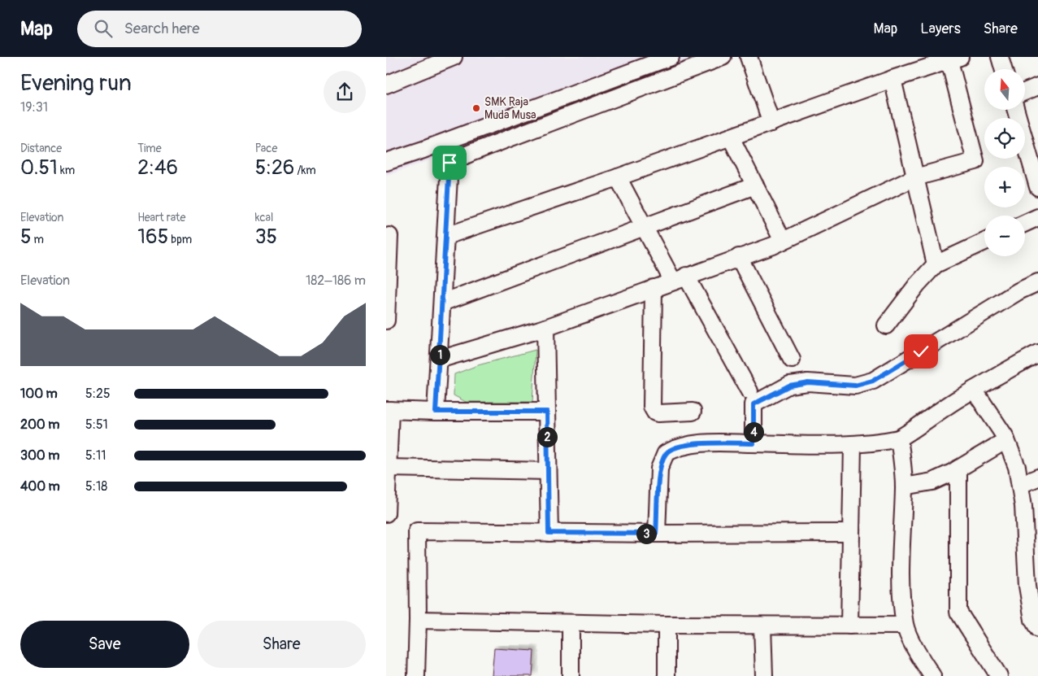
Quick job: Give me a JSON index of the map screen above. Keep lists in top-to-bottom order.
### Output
{
  "places": ["SMK Raja Muda Musa"],
  "north": "top",
  "page": {
    "header": "Map",
    "search": "Search here",
    "nav": ["Map", "Layers", "Share"],
    "heading": ["Evening run", "19:31"],
    "map_buttons": ["+", "−"],
    "stats": [
      ["Distance", "0.51 km"],
      ["Time", "2:46"],
      ["Pace", "5:26 /km"],
      ["Elevation", "5 m"],
      ["Heart rate", "165 bpm"],
      ["kcal", "35"]
    ],
    "chart": ["Elevation", "182–186 m"],
    "pins": [
      "1",
      "4",
      "2",
      "3"
    ],
    "list": [
      {
        "name": "100 m",
        "note": "5:25"
      },
      {
        "name": "200 m",
        "note": "5:51"
      },
      {
        "name": "300 m",
        "note": "5:11"
      },
      {
        "name": "400 m",
        "note": "5:18"
      }
    ],
    "buttons": ["Save", "Share"]
  }
}
